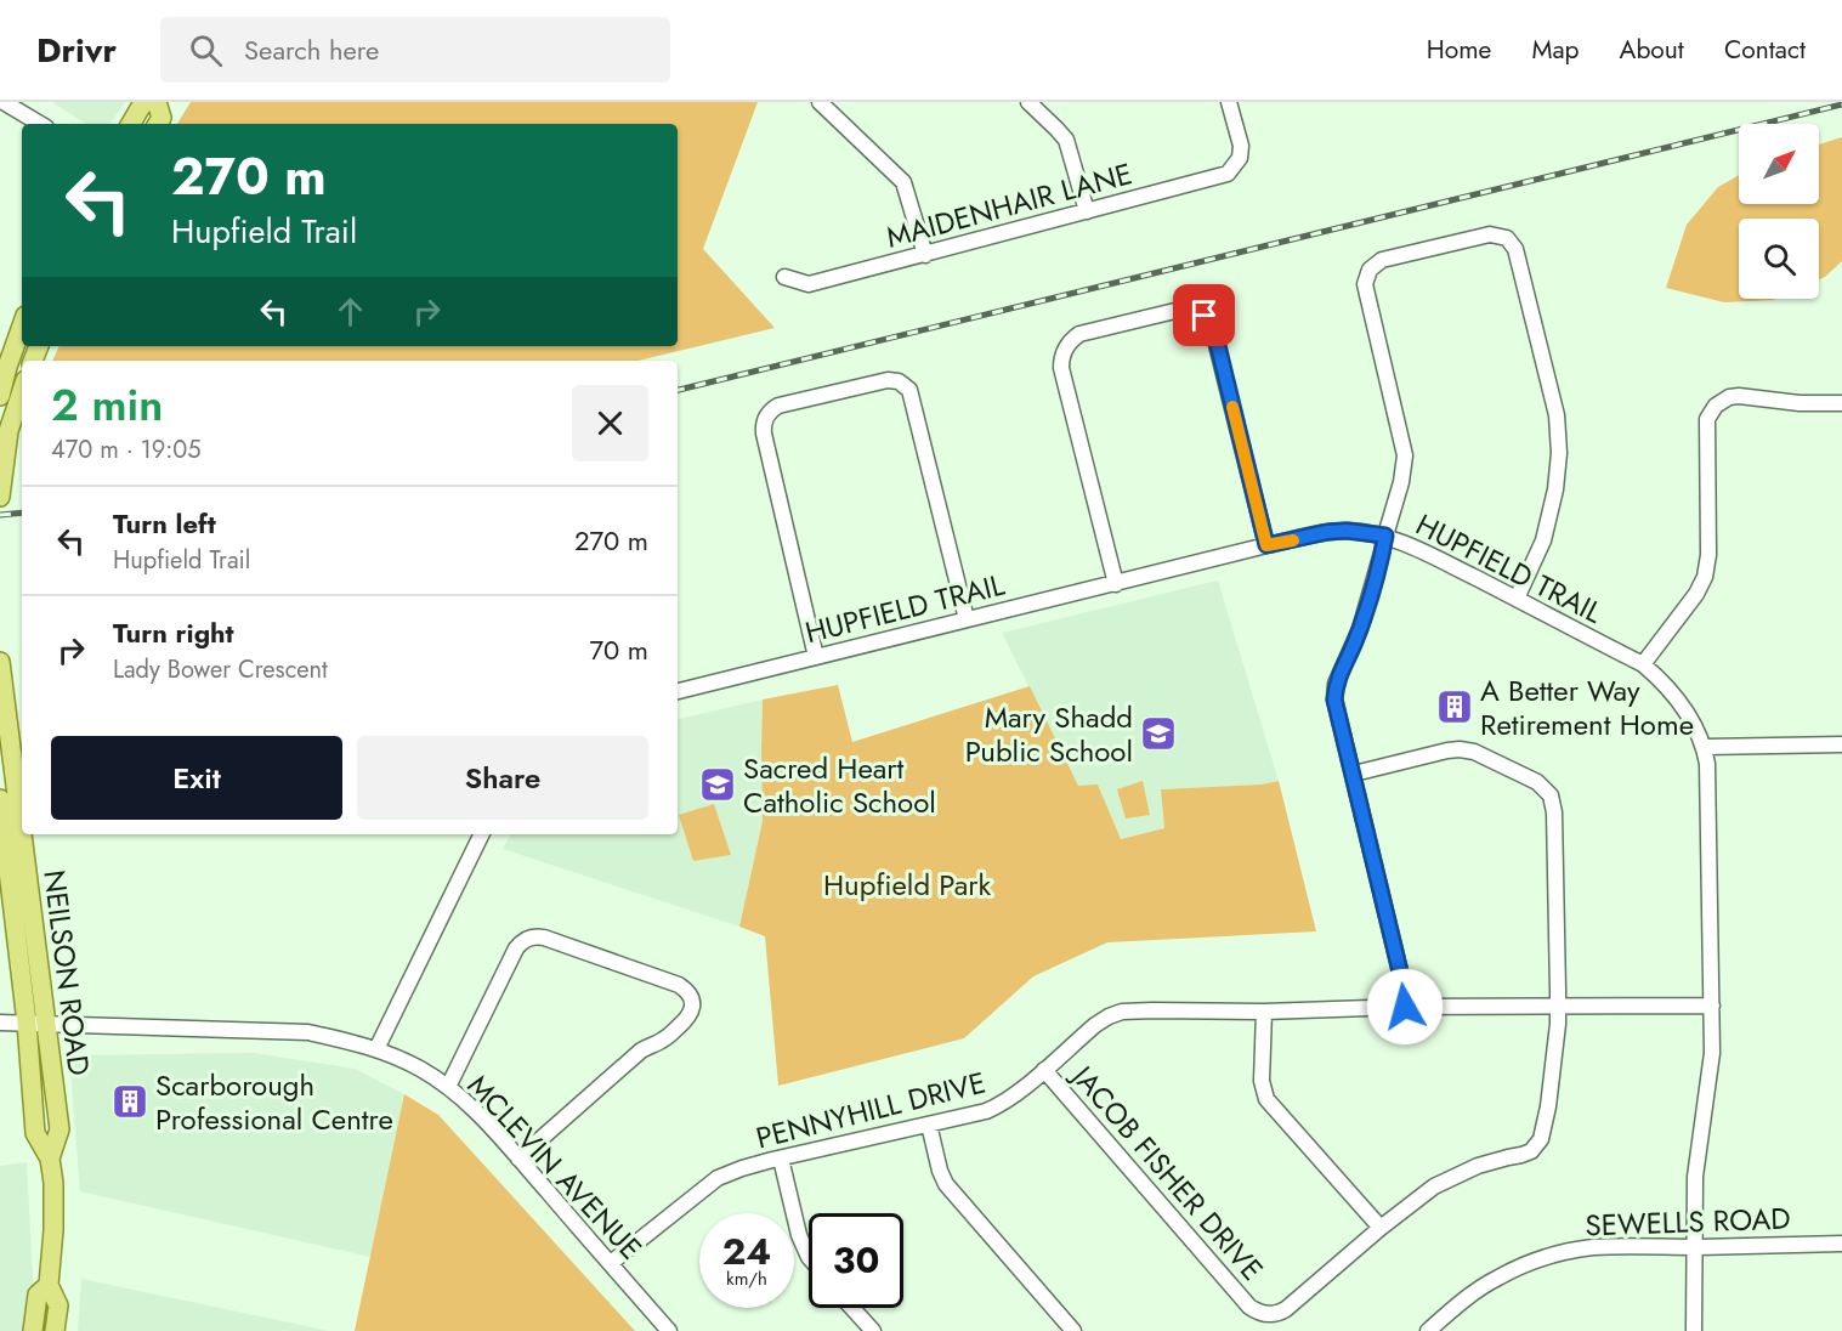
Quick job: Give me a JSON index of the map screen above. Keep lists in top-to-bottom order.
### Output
{
  "streets": {
    "main road": ["NEILSON ROAD"],
    "street": [
      "MAIDENHAIR LANE",
      "HUPFIELD TRAIL",
      "PENNYHILL DRIVE",
      "MCLEVIN AVENUE",
      "JACOB FISHER DRIVE",
      "SEWELLS ROAD"
    ]
  },
  "crossings": [
    ["HUPFIELD TRAIL", "PENNYHILL DRIVE"],
    ["HUPFIELD TRAIL", "SEWELLS ROAD"],
    ["NEILSON ROAD", "MCLEVIN AVENUE"],
    ["PENNYHILL DRIVE", "MCLEVIN AVENUE"],
    ["PENNYHILL DRIVE", "JACOB FISHER DRIVE"]
  ],
  "parks": ["Hupfield Park"],
  "places": {
    "building": ["A Better Way Retirement Home", "Scarborough Professional Centre"],
    "school or university": ["Mary Shadd Public School", "Sacred Heart Catholic School"]
  },
  "north": "top right",
  "page": {
    "header": "Drivr",
    "search": "Search here",
    "nav": [
      "Home",
      "Map",
      "About",
      "Contact"
    ],
    "turn": ["270 m", "Hupfield Trail"],
    "heading": ["2 min", "470 m · 19:05"],
    "list": [
      {
        "name": "Turn left",
        "note": "Hupfield Trail",
        "value": "270 m"
      },
      {
        "name": "Turn right",
        "note": "Lady Bower Crescent",
        "value": "70 m"
      }
    ],
    "buttons": ["Exit", "Share"],
    "speed": "24 km/h",
    "limit": "30"
  }
}
